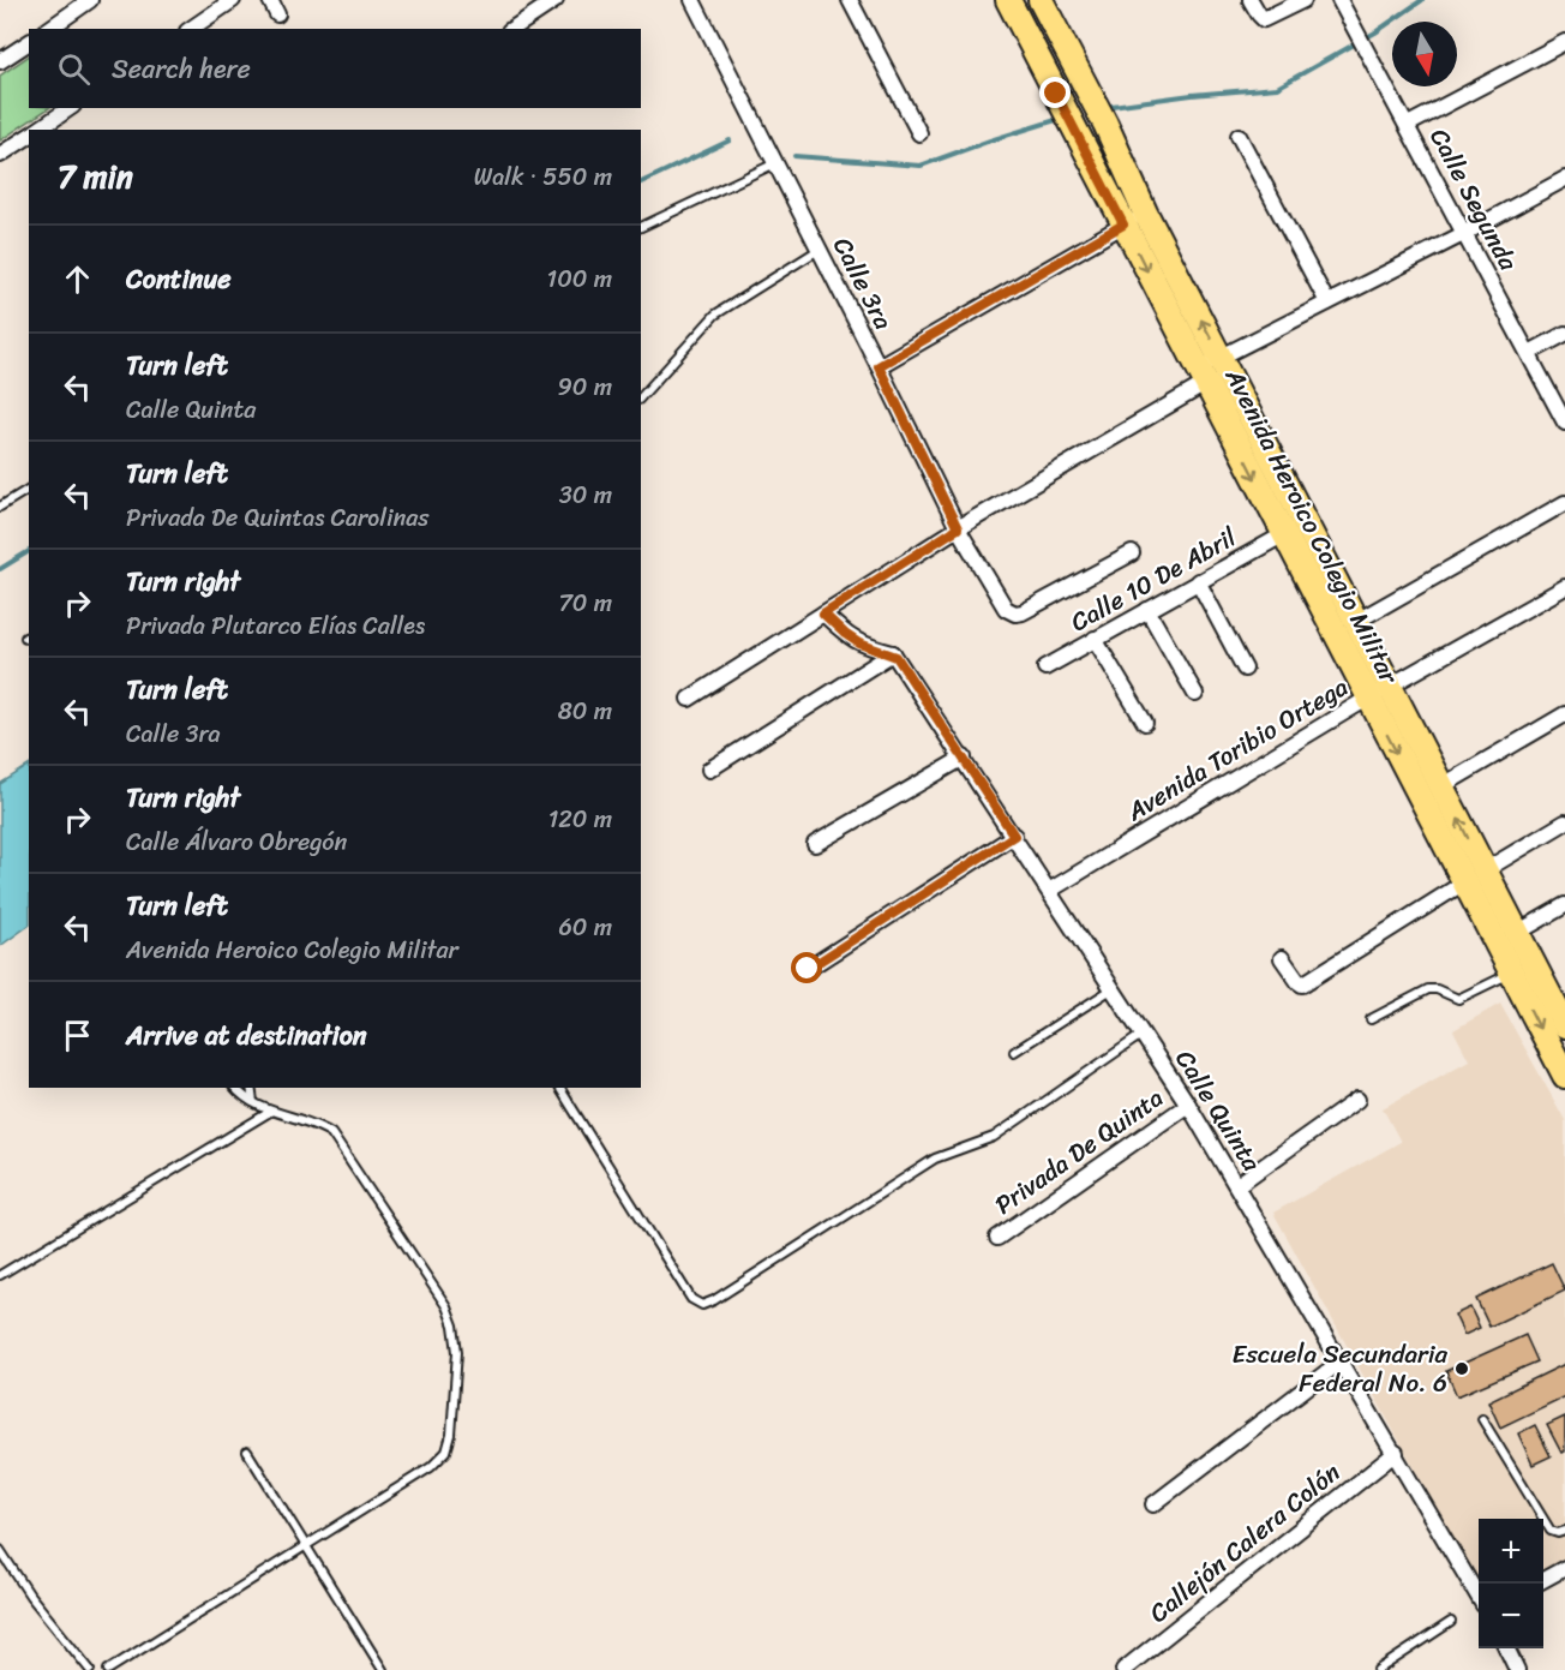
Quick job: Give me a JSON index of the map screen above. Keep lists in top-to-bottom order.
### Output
{
  "streets": {
    "main road": ["Avenida Heroico Colegio Militar"],
    "street": [
      "Calle Segunda",
      "Calle 3ra",
      "Calle 10 De Abril",
      "Avenida Toribio Ortega",
      "Calle Quinta",
      "Privada De Quinta",
      "Callejón Calera Colón"
    ]
  },
  "crossings": [
    ["Avenida Heroico Colegio Militar", "Calle 10 De Abril"],
    ["Avenida Heroico Colegio Militar", "Avenida Toribio Ortega"],
    ["Avenida Toribio Ortega", "Calle Quinta"],
    ["Calle Quinta", "Privada De Quinta"],
    ["Calle Quinta", "Callejón Calera Colón"]
  ],
  "places": ["Escuela Secundaria Federal No. 6"],
  "north": "bottom",
  "page": {
    "search": "Search here",
    "heading": ["7 min", "Walk · 550 m"],
    "list": [
      ["Continue", "100 m"],
      ["Turn left", "Calle Quinta", "90 m"],
      ["Turn left", "Privada De Quintas Carolinas", "30 m"],
      ["Turn right", "Privada Plutarco Elías Calles", "70 m"],
      ["Turn left", "Calle 3ra", "80 m"],
      ["Turn right", "Calle Álvaro Obregón", "120 m"],
      ["Turn left", "Avenida Heroico Colegio Militar", "60 m"],
      "Arrive at destination"
    ],
    "map_buttons": ["+", "−"]
  }
}
